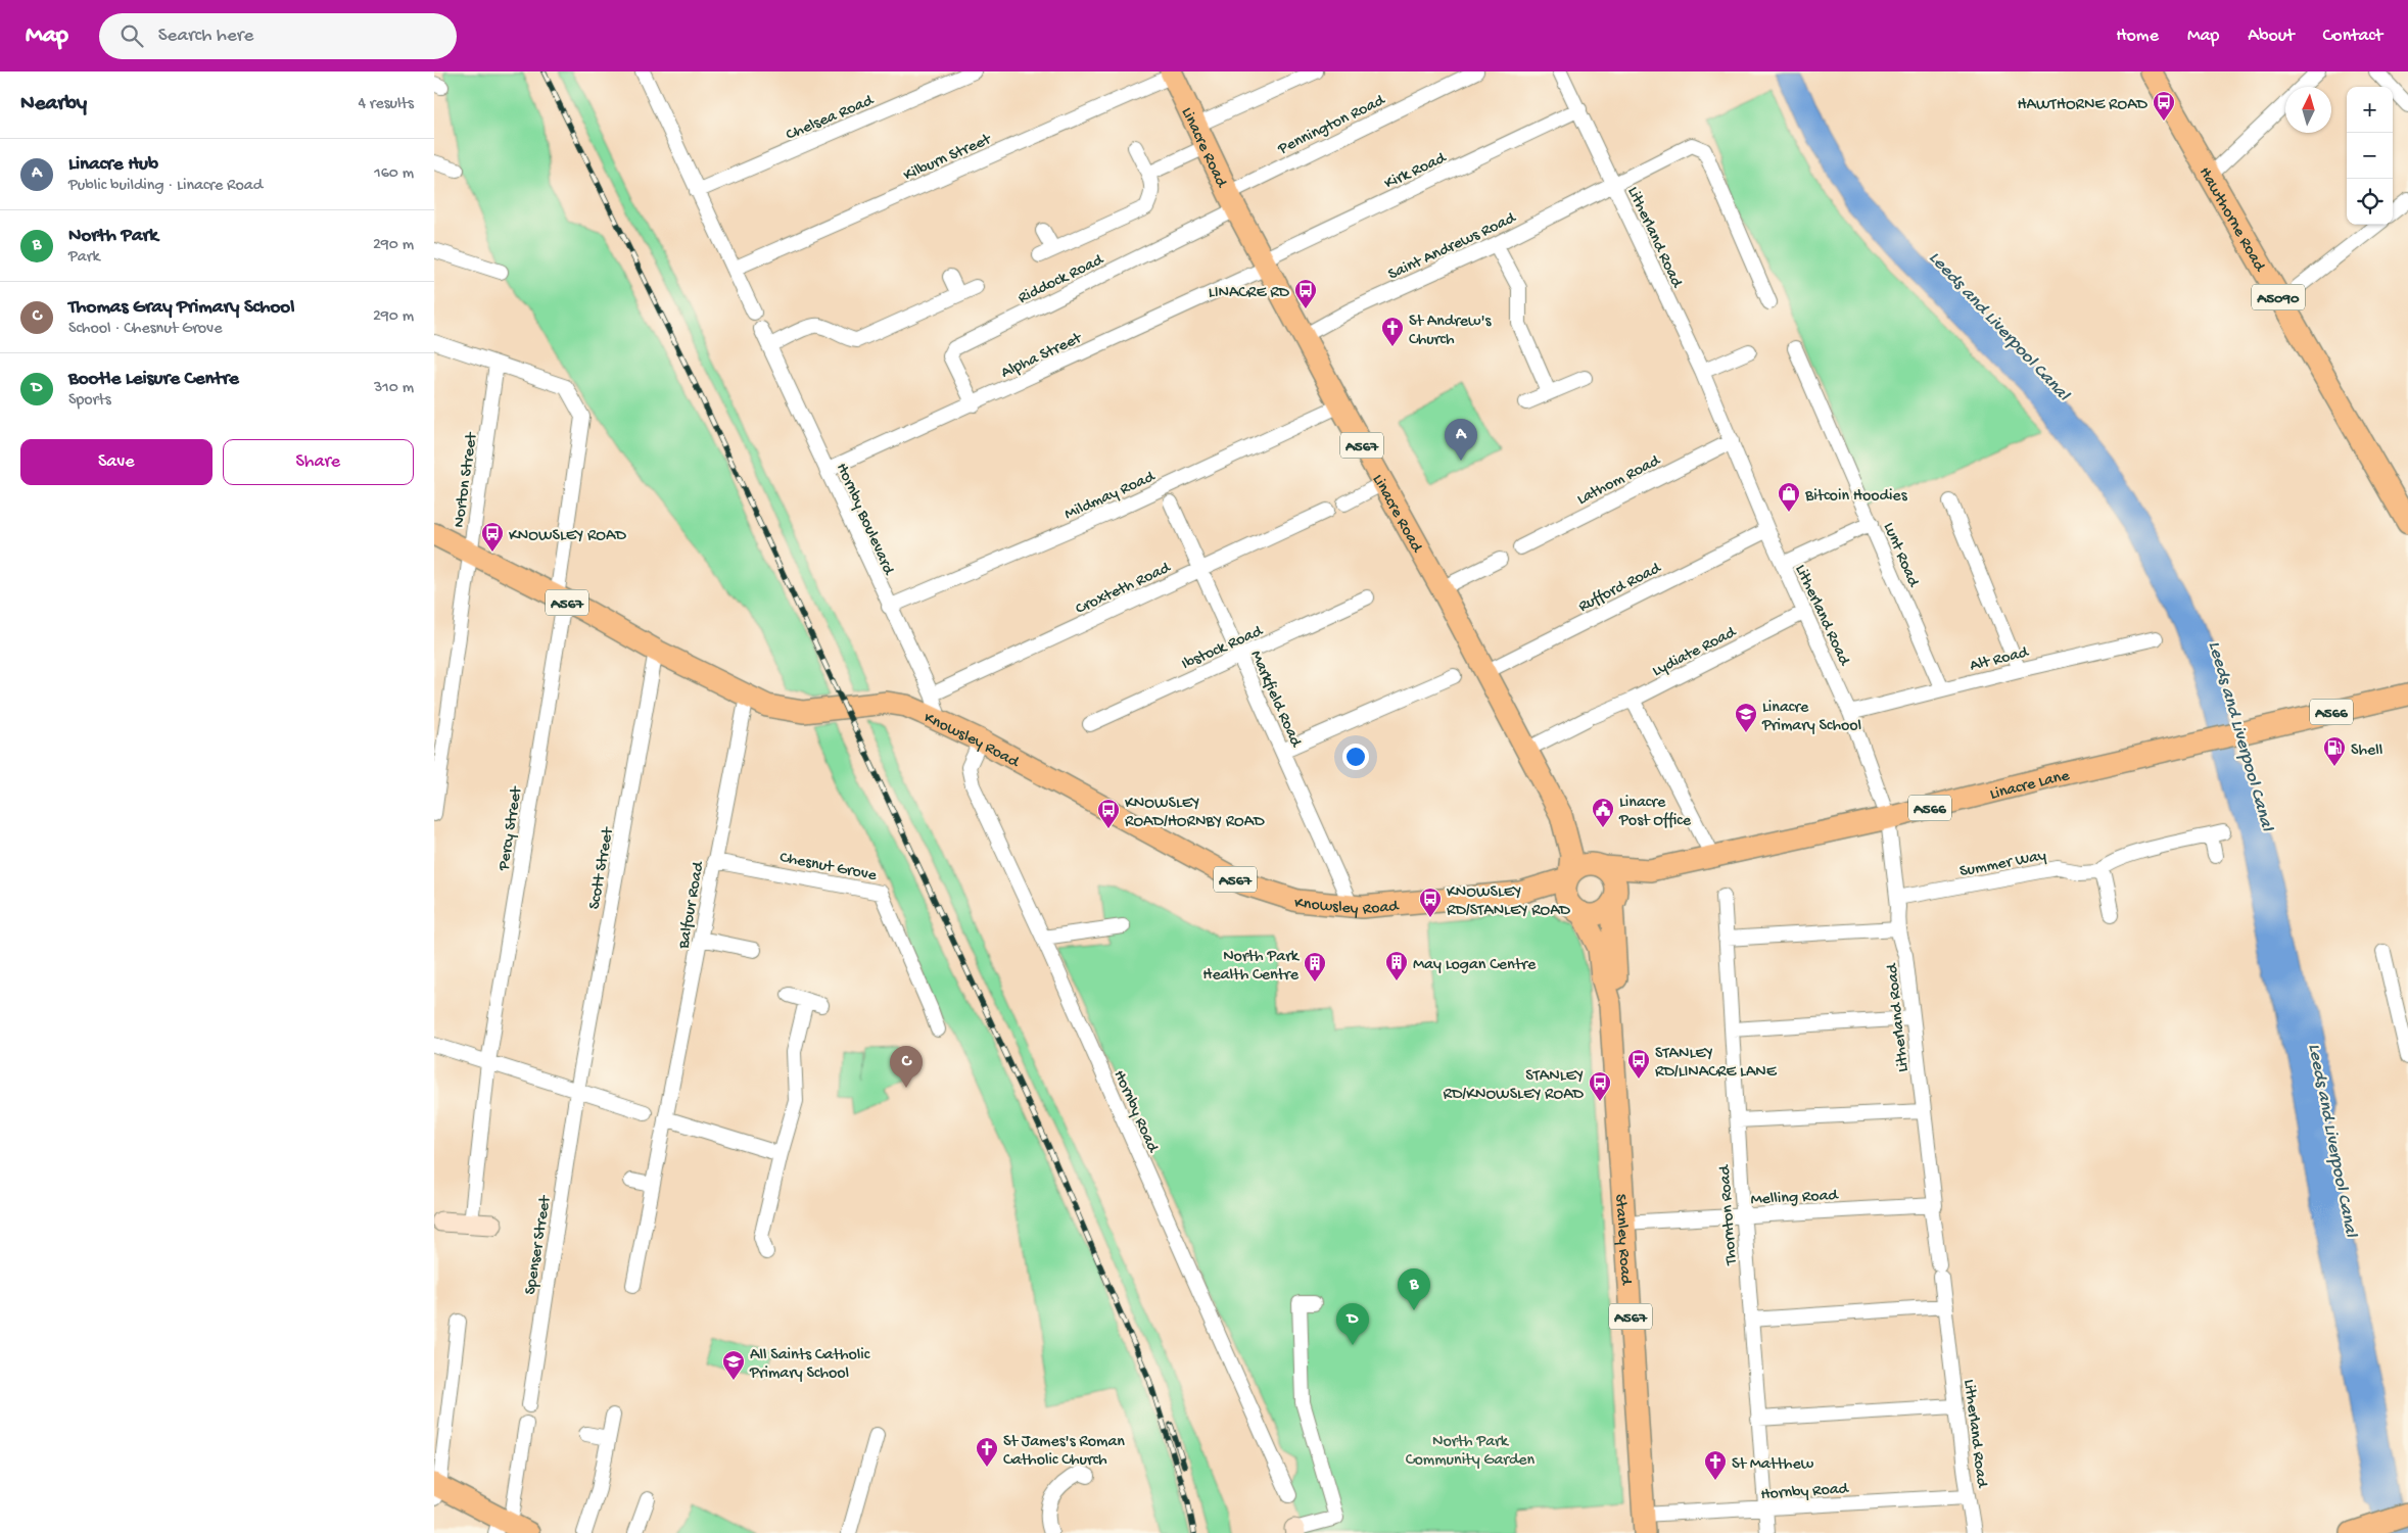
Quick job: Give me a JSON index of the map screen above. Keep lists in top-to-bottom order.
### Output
{
  "streets": {
    "main road": [
      "Linacre Road",
      "Hawthorne Road",
      "A5090",
      "A567",
      "A566",
      "Knowsley Road",
      "Linacre Lane",
      "Stanley Road"
    ],
    "street": [
      "Chelsea Road",
      "Pennington Road",
      "Kilburn Street",
      "Kirk Road",
      "Litherland Road",
      "Saint Andrews Road",
      "Riddock Road",
      "Alpha Street",
      "Lathom Road",
      "Norton Street",
      "Mildmay Road",
      "Hornby Boulevard",
      "Lunt Road",
      "Rufford Road",
      "Croxteth Road",
      "Ibstock Road",
      "Lydiate Road",
      "Alt Road",
      "Markfield Road",
      "Percy Street",
      "Summer Way",
      "Chesnut Grove",
      "Scott Street",
      "Balfour Road",
      "Hornby Road",
      "Melling Road",
      "Thornton Road",
      "Spenser Street"
    ]
  },
  "crossings": [
    ["Pennington Road", "Linacre Road"],
    ["Pennington Road", "Riddock Road"],
    ["Linacre Road", "Kilburn Street"],
    ["Linacre Road", "Kirk Road"],
    ["Linacre Road", "Saint Andrews Road"],
    ["Linacre Road", "Riddock Road"],
    ["Linacre Road", "Alpha Street"],
    ["Linacre Road", "Mildmay Road"],
    ["Linacre Road", "Rufford Road"],
    ["Linacre Road", "Lydiate Road"],
    ["Linacre Road", "Knowsley Road"],
    ["Linacre Road", "Linacre Lane"],
    ["Linacre Road", "Stanley Road"],
    ["Kirk Road", "Litherland Road"],
    ["Kirk Road", "Alpha Street"],
    ["Litherland Road", "Saint Andrews Road"],
    ["Litherland Road", "Lathom Road"],
    ["Litherland Road", "Rufford Road"],
    ["Litherland Road", "Lydiate Road"],
    ["Litherland Road", "Alt Road"],
    ["Litherland Road", "Linacre Lane"],
    ["Litherland Road", "Summer Way"],
    ["Litherland Road", "Hornby Road"],
    ["Litherland Road", "Melling Road"],
    ["Riddock Road", "Alpha Street"],
    ["Alpha Street", "Hornby Boulevard"],
    ["Norton Street", "Knowsley Road"],
    ["Norton Street", "Percy Street"],
    ["Mildmay Road", "Hornby Boulevard"],
    ["Hornby Boulevard", "Croxteth Road"],
    ["Hornby Boulevard", "Knowsley Road"],
    ["Lunt Road", "Alt Road"],
    ["Croxteth Road", "Markfield Road"],
    ["Ibstock Road", "Markfield Road"],
    ["Markfield Road", "Knowsley Road"],
    ["Knowsley Road", "Linacre Lane"],
    ["Knowsley Road", "Percy Street"],
    ["Knowsley Road", "Scott Street"],
    ["Knowsley Road", "Balfour Road"],
    ["Knowsley Road", "Hornby Road"],
    ["Knowsley Road", "Stanley Road"],
    ["Linacre Lane", "Stanley Road"],
    ["Chesnut Grove", "Balfour Road"],
    ["Scott Street", "Spenser Street"],
    ["Hornby Road", "Thornton Road"],
    ["Hornby Road", "Stanley Road"],
    ["Melling Road", "Thornton Road"],
    ["Melling Road", "Stanley Road"]
  ],
  "water": ["Leeds and Liverpool Canal"],
  "parks": ["North Park Community Garden"],
  "places": {
    "bus stop": [
      "HAWTHORNE ROAD",
      "LINACRE RD",
      "KNOWSLEY ROAD",
      "KNOWSLEY ROAD/HORNBY ROAD",
      "KNOWSLEY RD/STANLEY ROAD",
      "STANLEY RD/LINACRE LANE",
      "STANLEY RD/KNOWSLEY ROAD"
    ],
    "church": ["St Andrew's Church", "St James's Roman Catholic Church", "St Matthew"],
    "shop": ["Bitcoin Hoodies"],
    "school or university": ["Linacre Primary School", "All Saints Catholic Primary School"],
    "fuel station": ["Shell"],
    "public building": ["Linacre Post Office"],
    "building": ["May Logan Centre", "North Park Health Centre"]
  },
  "north": "top",
  "page": {
    "header": "Map",
    "search": "Search here",
    "nav": [
      "Home",
      "Map",
      "About",
      "Contact"
    ],
    "heading": ["Nearby", "4 results"],
    "map_buttons": ["+", "−"],
    "list": [
      {
        "mark": "A",
        "name": "Linacre Hub",
        "note": "Public building · Linacre Road",
        "value": "160 m"
      },
      {
        "mark": "B",
        "name": "North Park",
        "note": "Park",
        "value": "290 m"
      },
      {
        "mark": "C",
        "name": "Thomas Gray Primary School",
        "note": "School · Chesnut Grove",
        "value": "290 m"
      },
      {
        "mark": "D",
        "name": "Bootle Leisure Centre",
        "note": "Sports",
        "value": "310 m"
      }
    ],
    "pins": [
      "A",
      "C",
      "B",
      "D"
    ],
    "buttons": ["Save", "Share"]
  }
}
